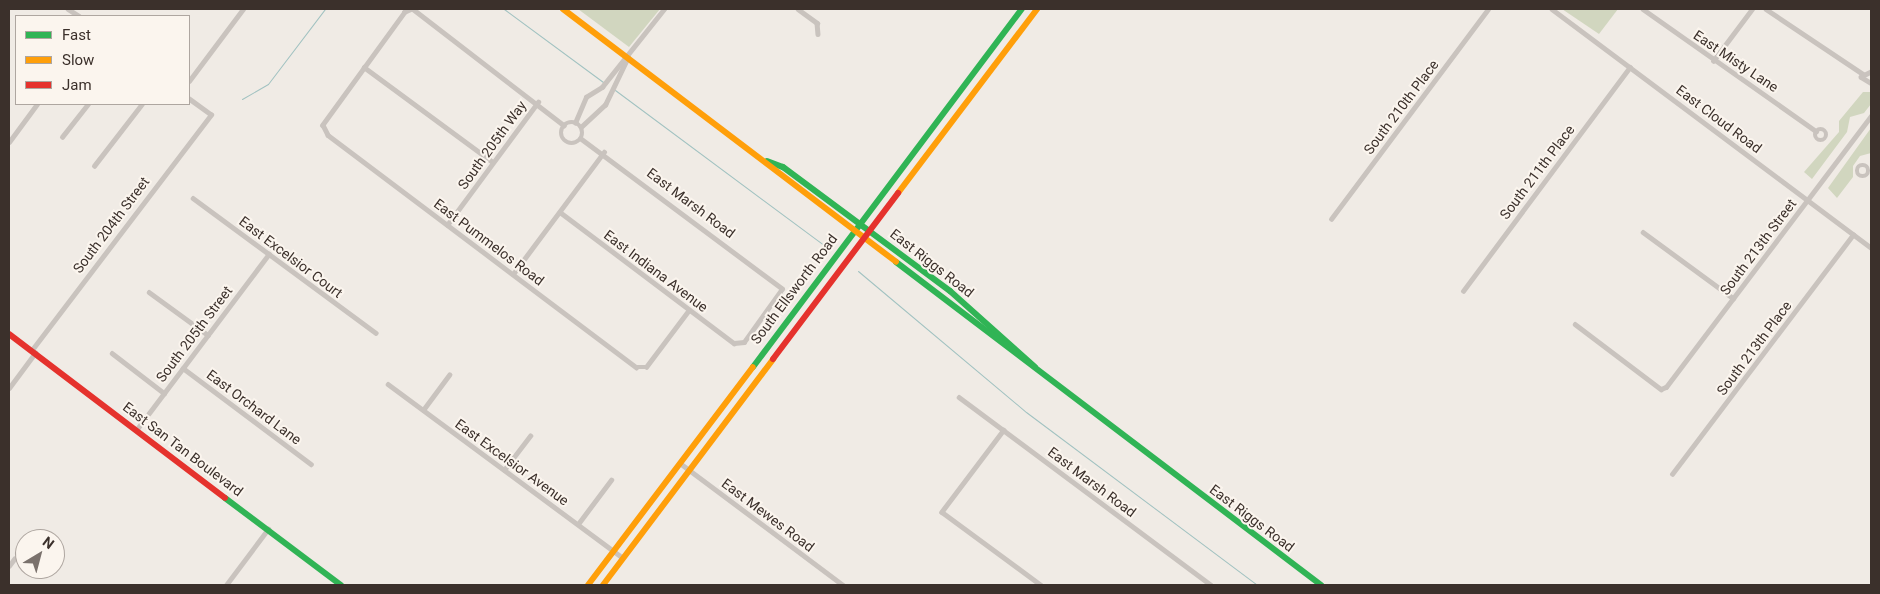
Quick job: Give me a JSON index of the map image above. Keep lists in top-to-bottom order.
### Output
{
  "streets": {
    "main road": ["East Riggs Road", "South Ellsworth Road", "East San Tan Boulevard"],
    "street": [
      "East Misty Lane",
      "South 210th Place",
      "East Cloud Road",
      "South 205th Way",
      "South 211th Place",
      "East Marsh Road",
      "South 204th Street",
      "East Pummelos Road",
      "South 213th Street",
      "East Excelsior Court",
      "East Indiana Avenue",
      "South 205th Street",
      "South 213th Place",
      "East Orchard Lane",
      "East Excelsior Avenue",
      "East Mewes Road"
    ]
  },
  "crossings": [
    ["East Cloud Road", "South 211th Place"],
    ["East Cloud Road", "South 213th Street"],
    ["East Cloud Road", "South 213th Place"],
    ["South 205th Way", "East Marsh Road"],
    ["South 205th Way", "East Pummelos Road"],
    ["East Marsh Road", "East Pummelos Road"],
    ["East Marsh Road", "East Indiana Avenue"],
    ["South 204th Street", "East San Tan Boulevard"],
    ["East Pummelos Road", "East Indiana Avenue"],
    ["East Excelsior Court", "South 205th Street"],
    ["East Riggs Road", "South Ellsworth Road"],
    ["South Ellsworth Road", "East Excelsior Avenue"],
    ["South Ellsworth Road", "East Mewes Road"],
    ["South 205th Street", "East Orchard Lane"],
    ["South 205th Street", "East San Tan Boulevard"]
  ],
  "legend": ["Fast", "Slow", "Jam"],
  "north": "top right"
}
